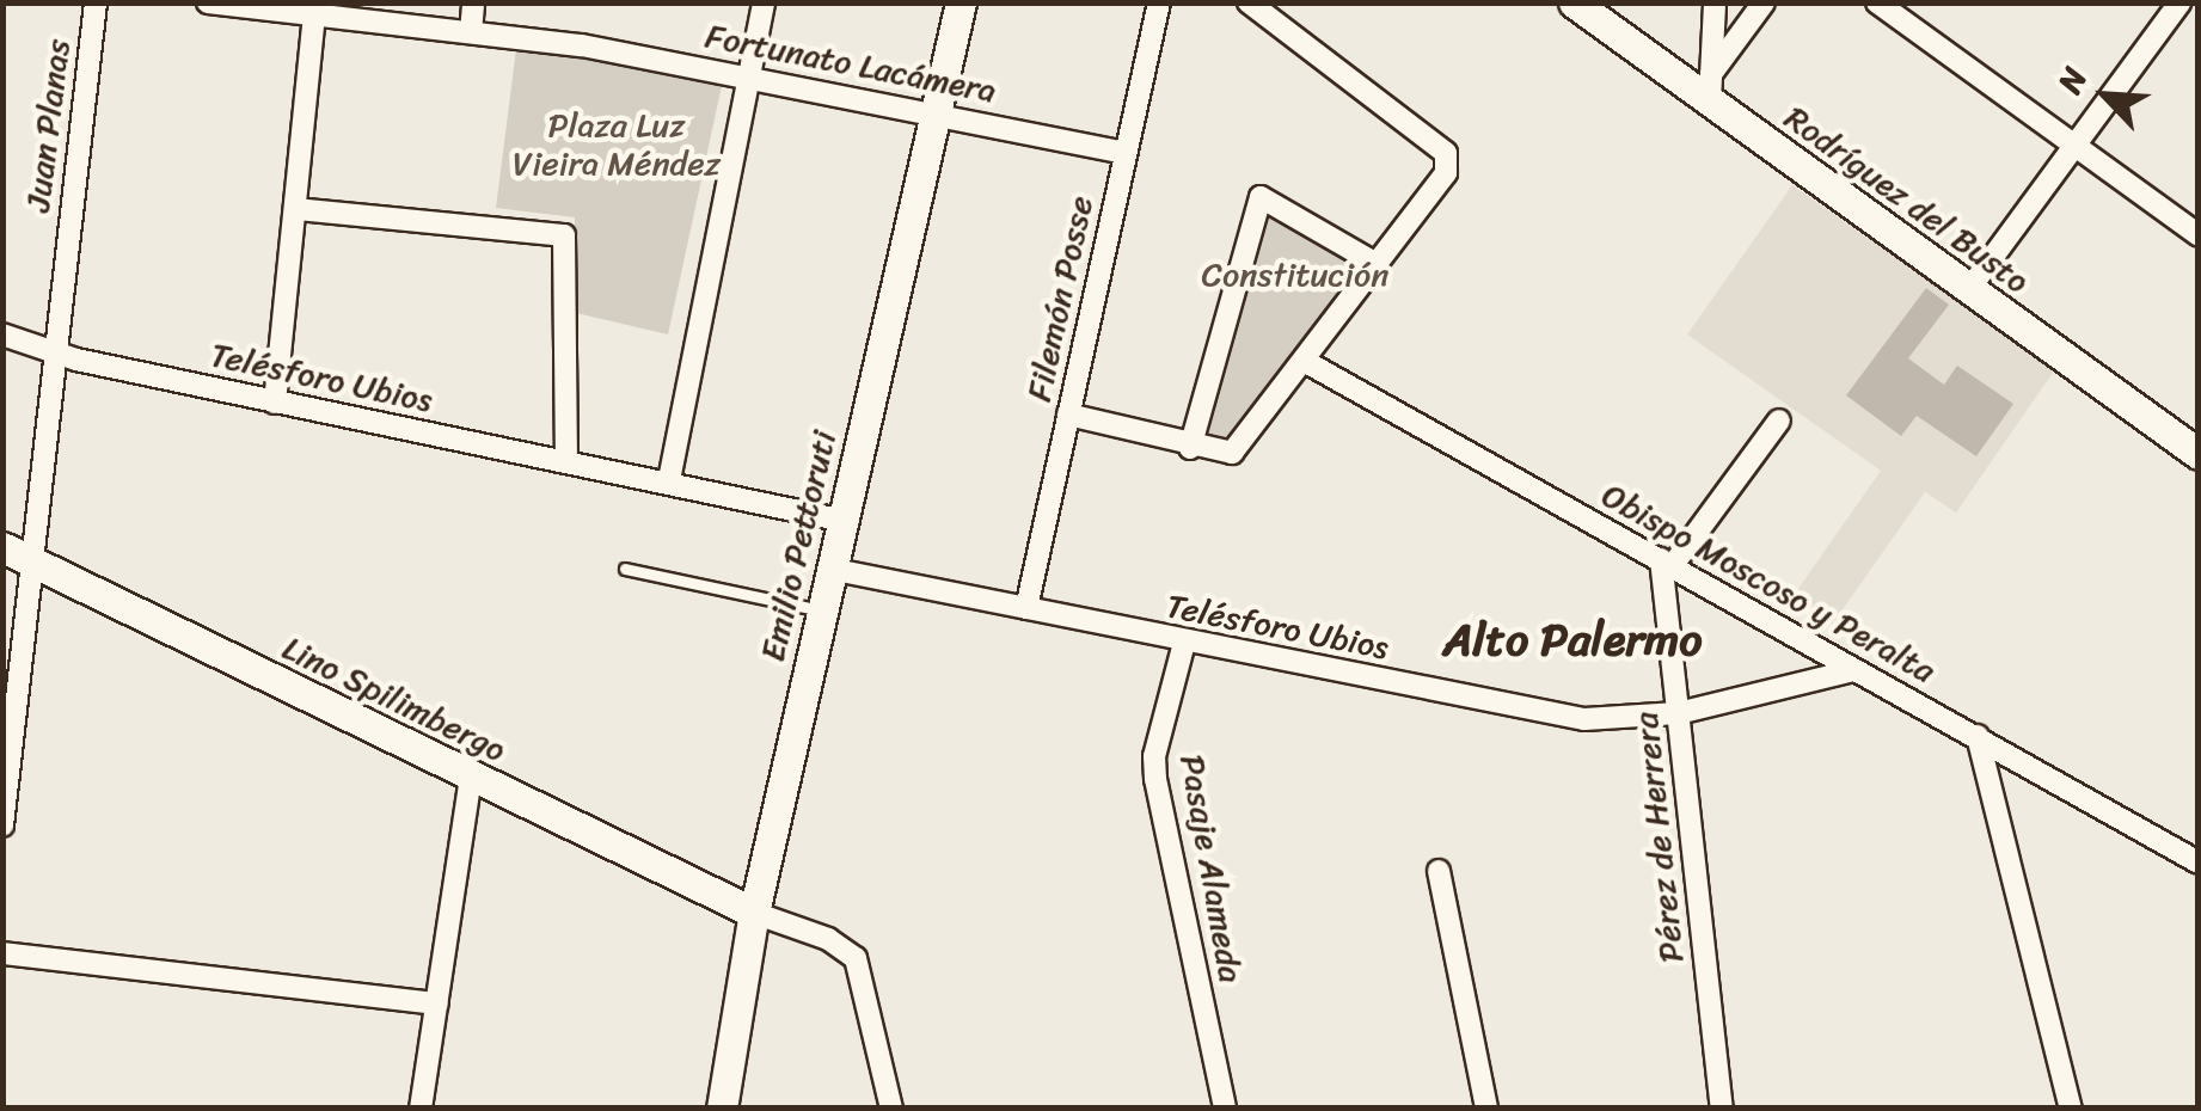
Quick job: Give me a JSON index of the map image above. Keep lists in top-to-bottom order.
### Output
{
  "streets": {
    "main road": ["Rodríguez del Busto", "Emilio Pettoruti", "Lino Spilimbergo"],
    "street": [
      "Fortunato Lacámera",
      "Juan Planas",
      "Filemón Posse",
      "Telésforo Ubios",
      "Obispo Moscoso y Peralta",
      "Pérez de Herrera",
      "Pasaje Alameda"
    ]
  },
  "crossings": [
    ["Fortunato Lacámera", "Filemón Posse"],
    ["Fortunato Lacámera", "Emilio Pettoruti"],
    ["Juan Planas", "Telésforo Ubios"],
    ["Juan Planas", "Lino Spilimbergo"],
    ["Filemón Posse", "Telésforo Ubios"],
    ["Telésforo Ubios", "Emilio Pettoruti"],
    ["Telésforo Ubios", "Obispo Moscoso y Peralta"],
    ["Telésforo Ubios", "Pérez de Herrera"],
    ["Telésforo Ubios", "Pasaje Alameda"],
    ["Emilio Pettoruti", "Lino Spilimbergo"],
    ["Obispo Moscoso y Peralta", "Pérez de Herrera"]
  ],
  "districts": ["Alto Palermo"],
  "parks": ["Plaza Luz Vieira Méndez", "Constitución"],
  "north": "top left"
}
